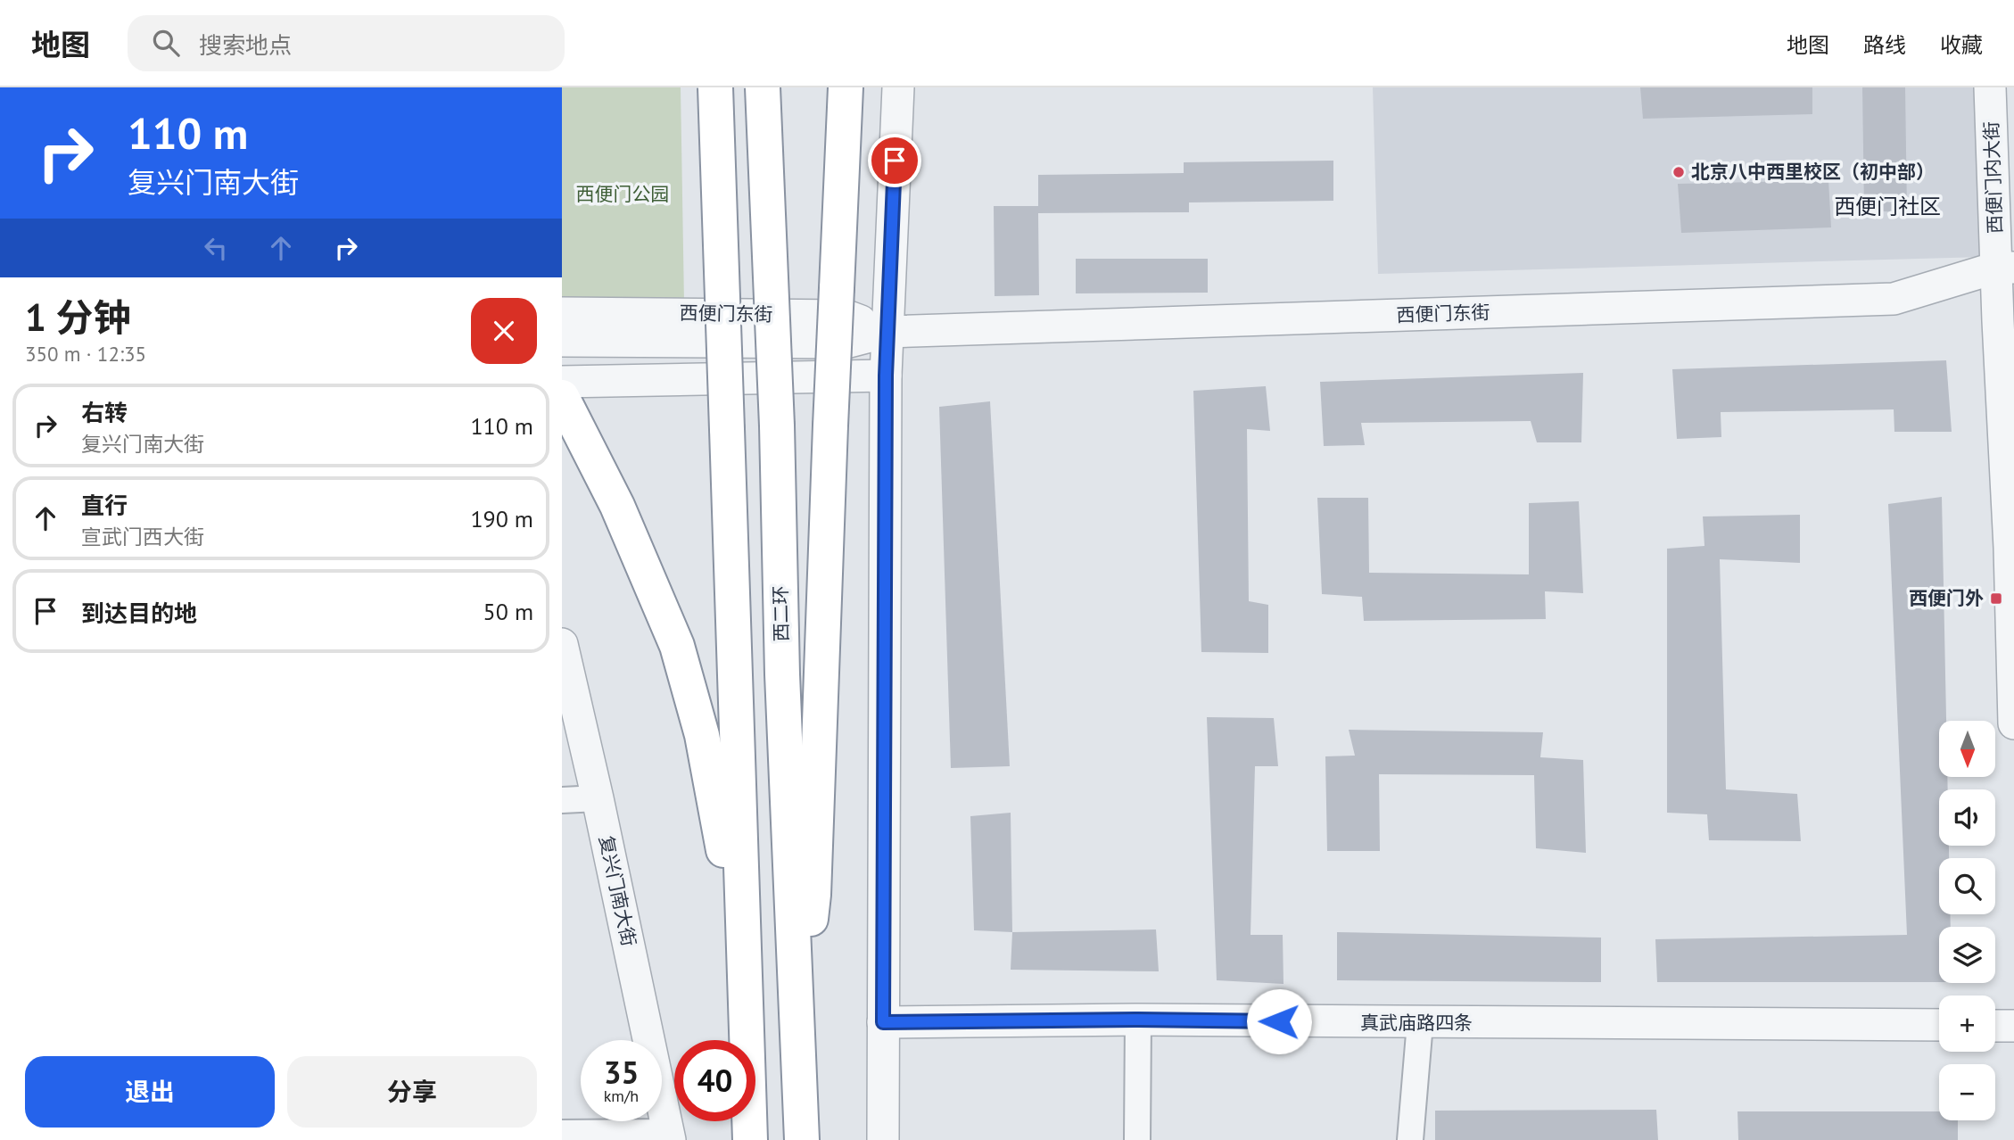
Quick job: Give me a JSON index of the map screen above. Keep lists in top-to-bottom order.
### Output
{
  "streets": {
    "highway": ["西二环"],
    "street": [
      "西便门内大街",
      "西便门东街",
      "复兴门南大街",
      "真武庙路四条"
    ]
  },
  "crossings": [
    ["西便门内大街", "西便门东街"]
  ],
  "districts": ["西便门社区"],
  "parks": ["西便门公园"],
  "places": {
    "other": ["北京八中西里校区（初中部）"],
    "transit": ["西便门外"]
  },
  "north": "bottom",
  "page": {
    "header": "地图",
    "search": "搜索地点",
    "nav": ["地图", "路线", "收藏"],
    "turn": ["110 m", "复兴门南大街"],
    "heading": ["1 分钟", "350 m · 12:35"],
    "list": [
      {
        "name": "右转",
        "note": "复兴门南大街",
        "value": "110 m"
      },
      {
        "name": "直行",
        "note": "宣武门西大街",
        "value": "190 m"
      },
      {
        "name": "到达目的地",
        "value": "50 m"
      }
    ],
    "map_buttons": ["+", "−"],
    "speed": "35 km/h",
    "limit": "40",
    "buttons": ["退出", "分享"]
  }
}
